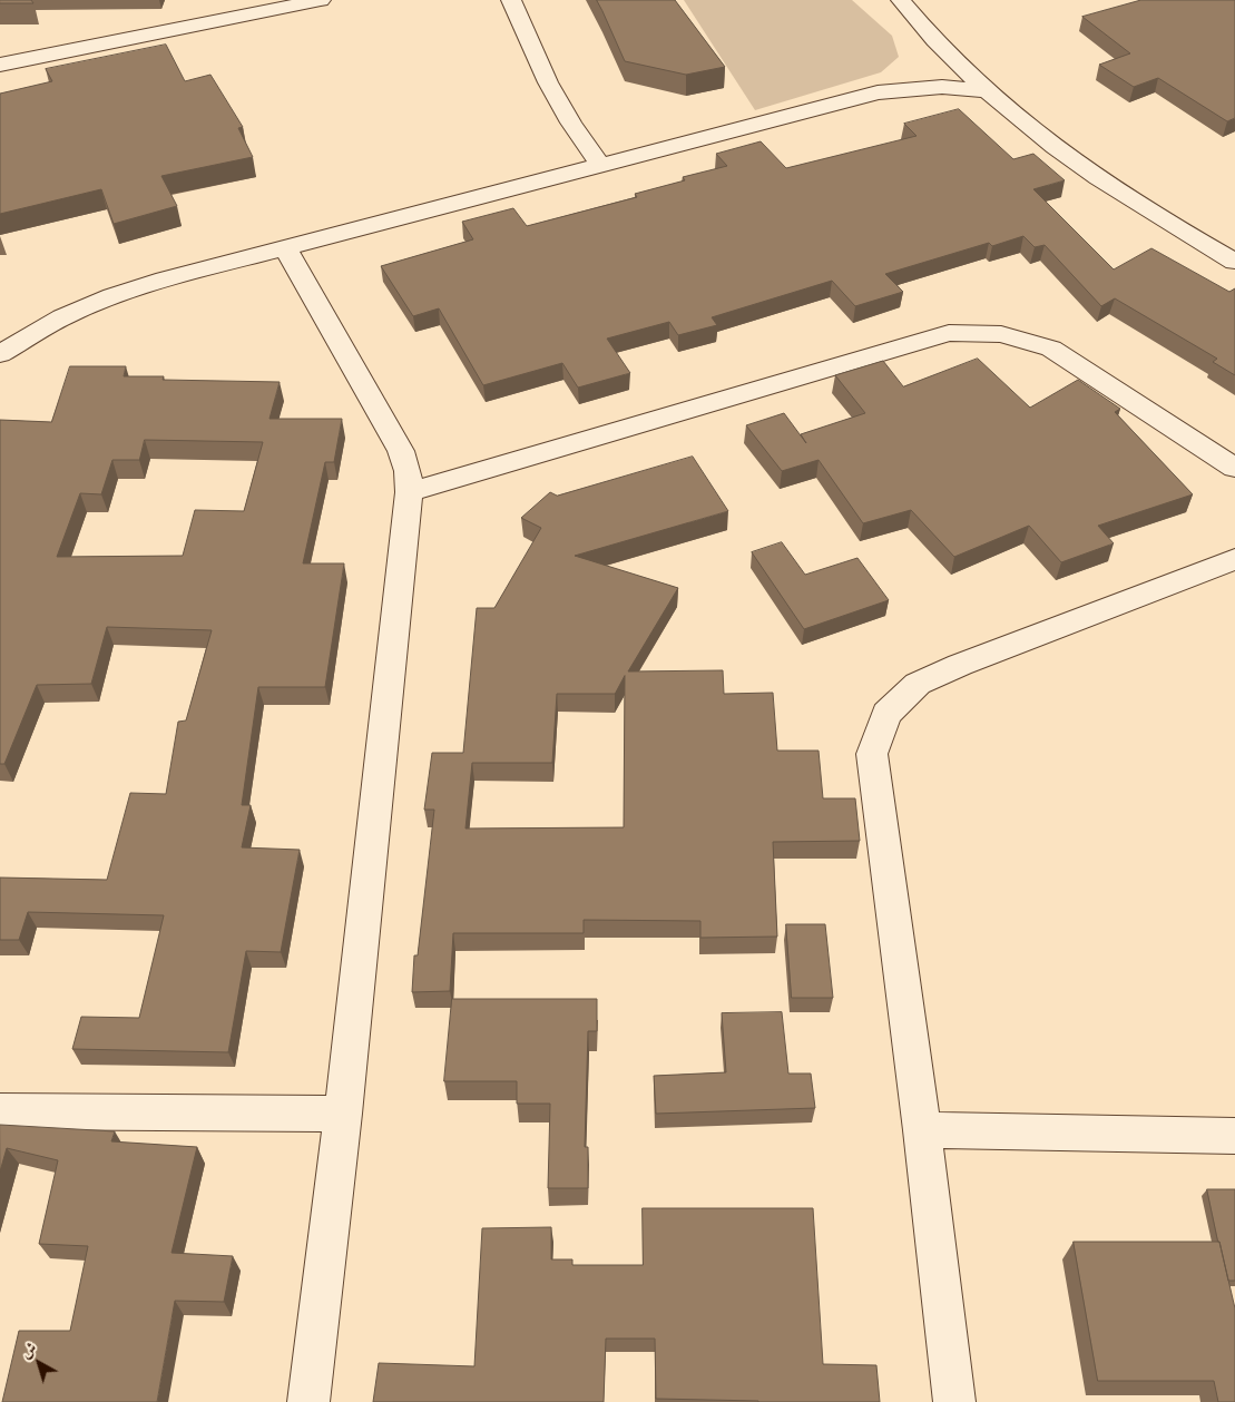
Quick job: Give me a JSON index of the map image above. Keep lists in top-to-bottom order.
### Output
{
  "north": "top left"
}
